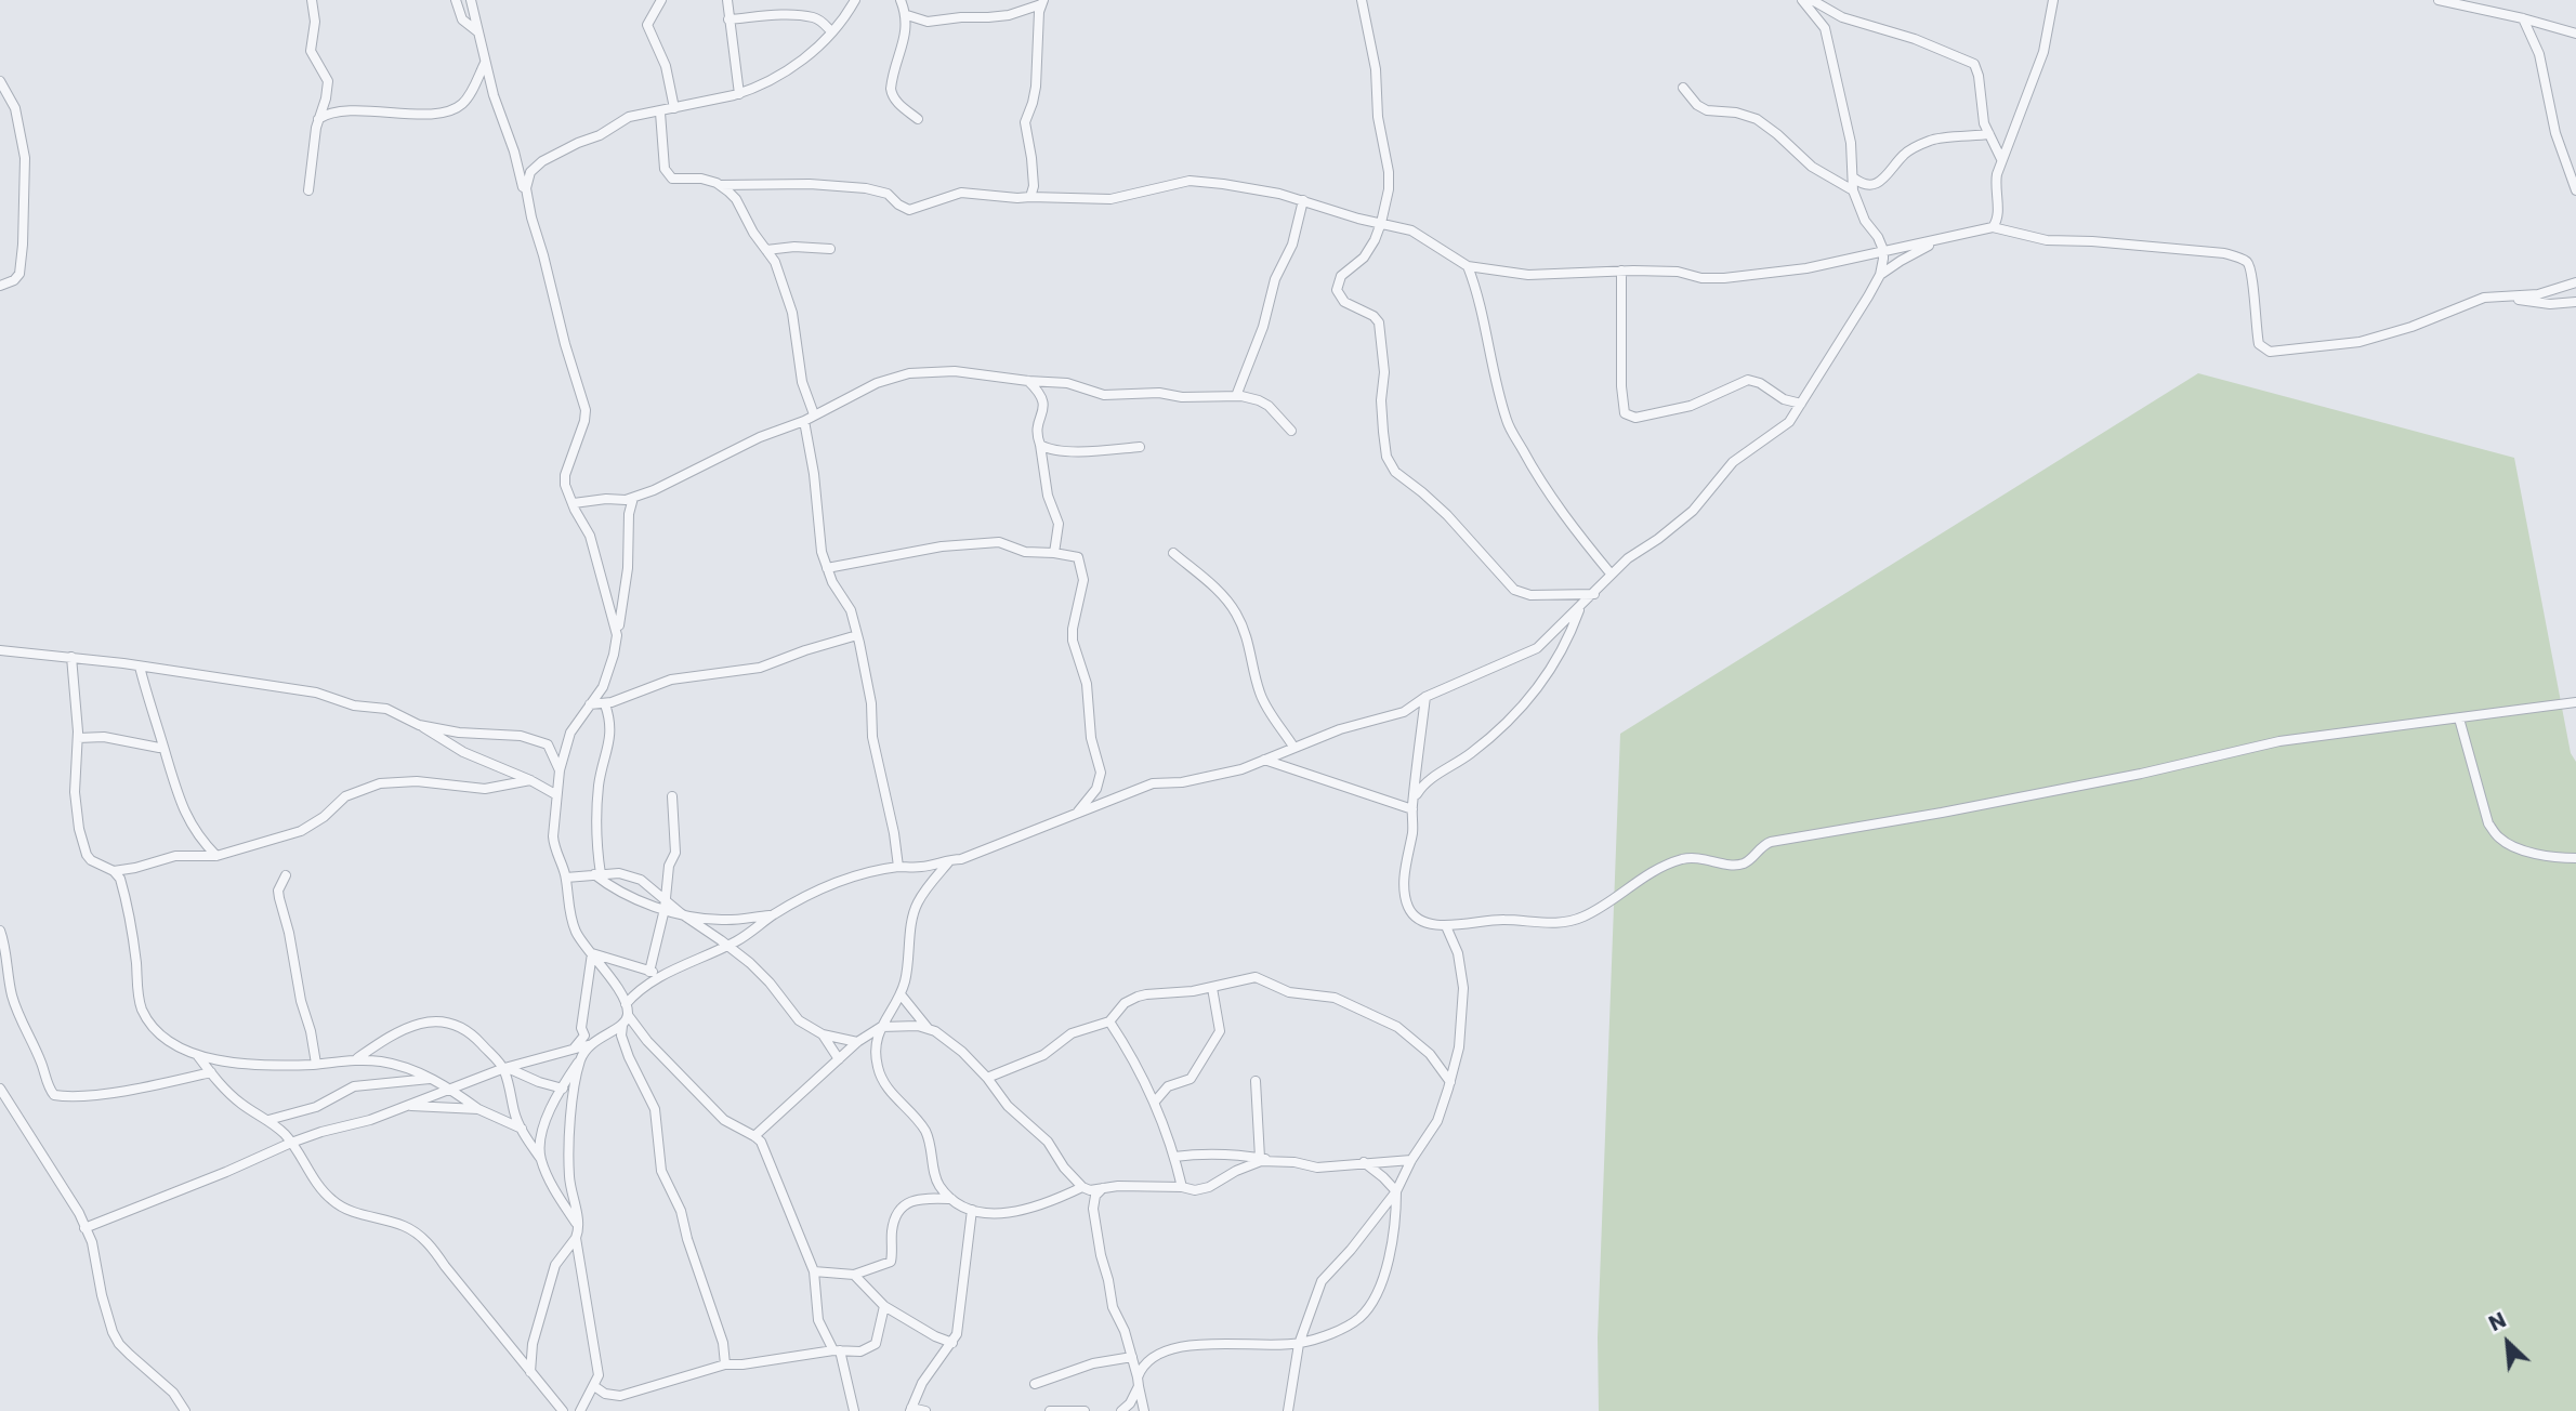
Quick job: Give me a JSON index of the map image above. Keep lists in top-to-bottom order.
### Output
{
  "north": "top left"
}
